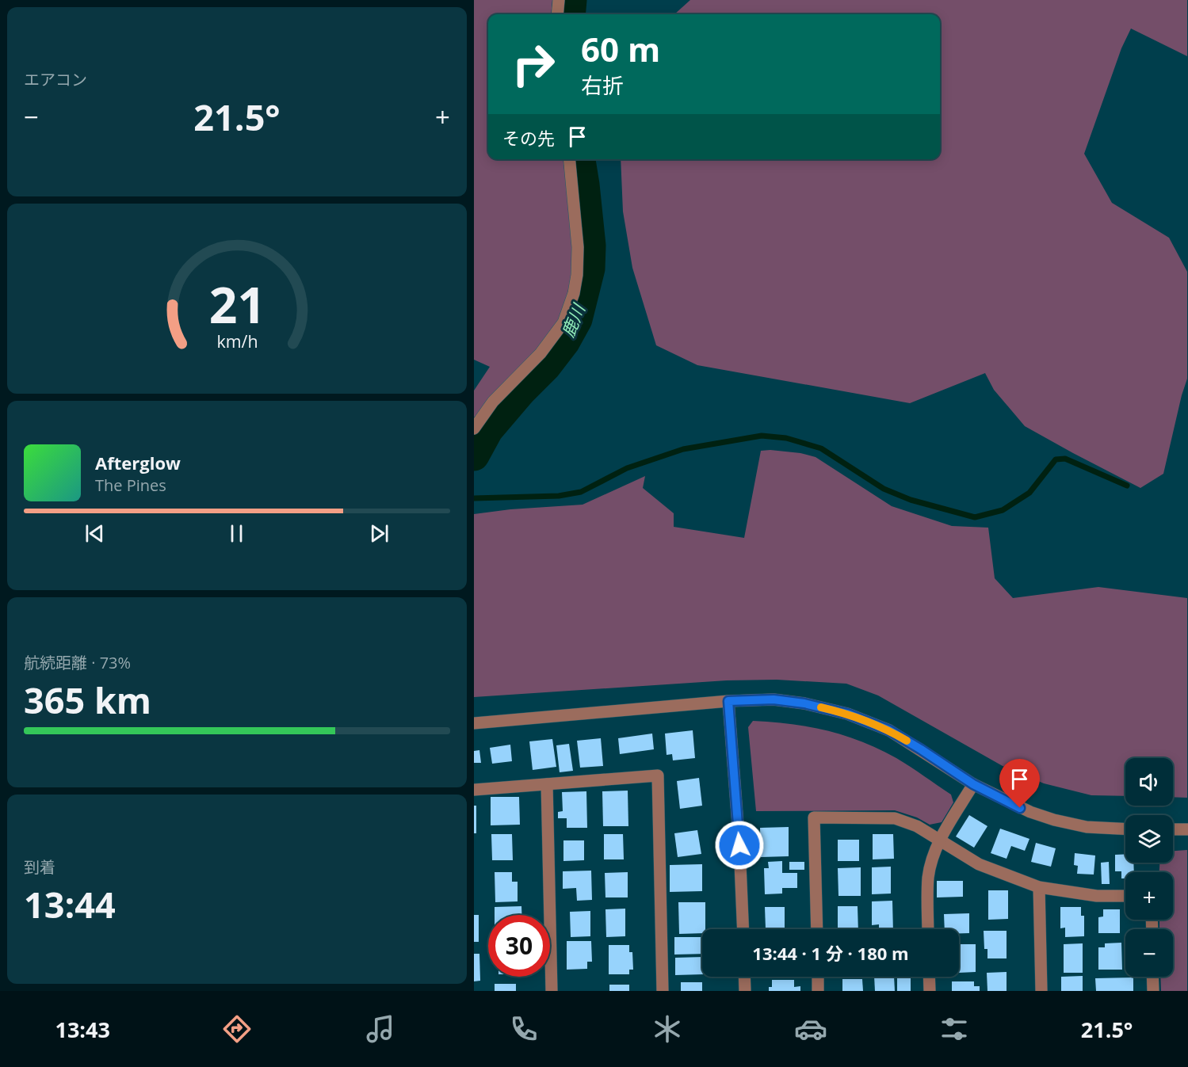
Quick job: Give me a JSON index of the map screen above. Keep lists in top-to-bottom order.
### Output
{
  "water": ["鹿川"],
  "page": {
    "tile": [
      "エアコン",
      ["航続距離 · 73%", "365 km"],
      ["到着", "13:44"]
    ],
    "turn": ["60 m", "右折"],
    "heat": ["−", "21.5°", "+"],
    "then": "その先",
    "song": ["Afterglow", "The Pines"],
    "map_buttons": ["+", "−"],
    "limit": "30",
    "trip": "13:44 · 1 分 · 180 m",
    "tabs": ["13:43", "21.5°"],
    "gauge": ["21", "km/h"]
  }
}
